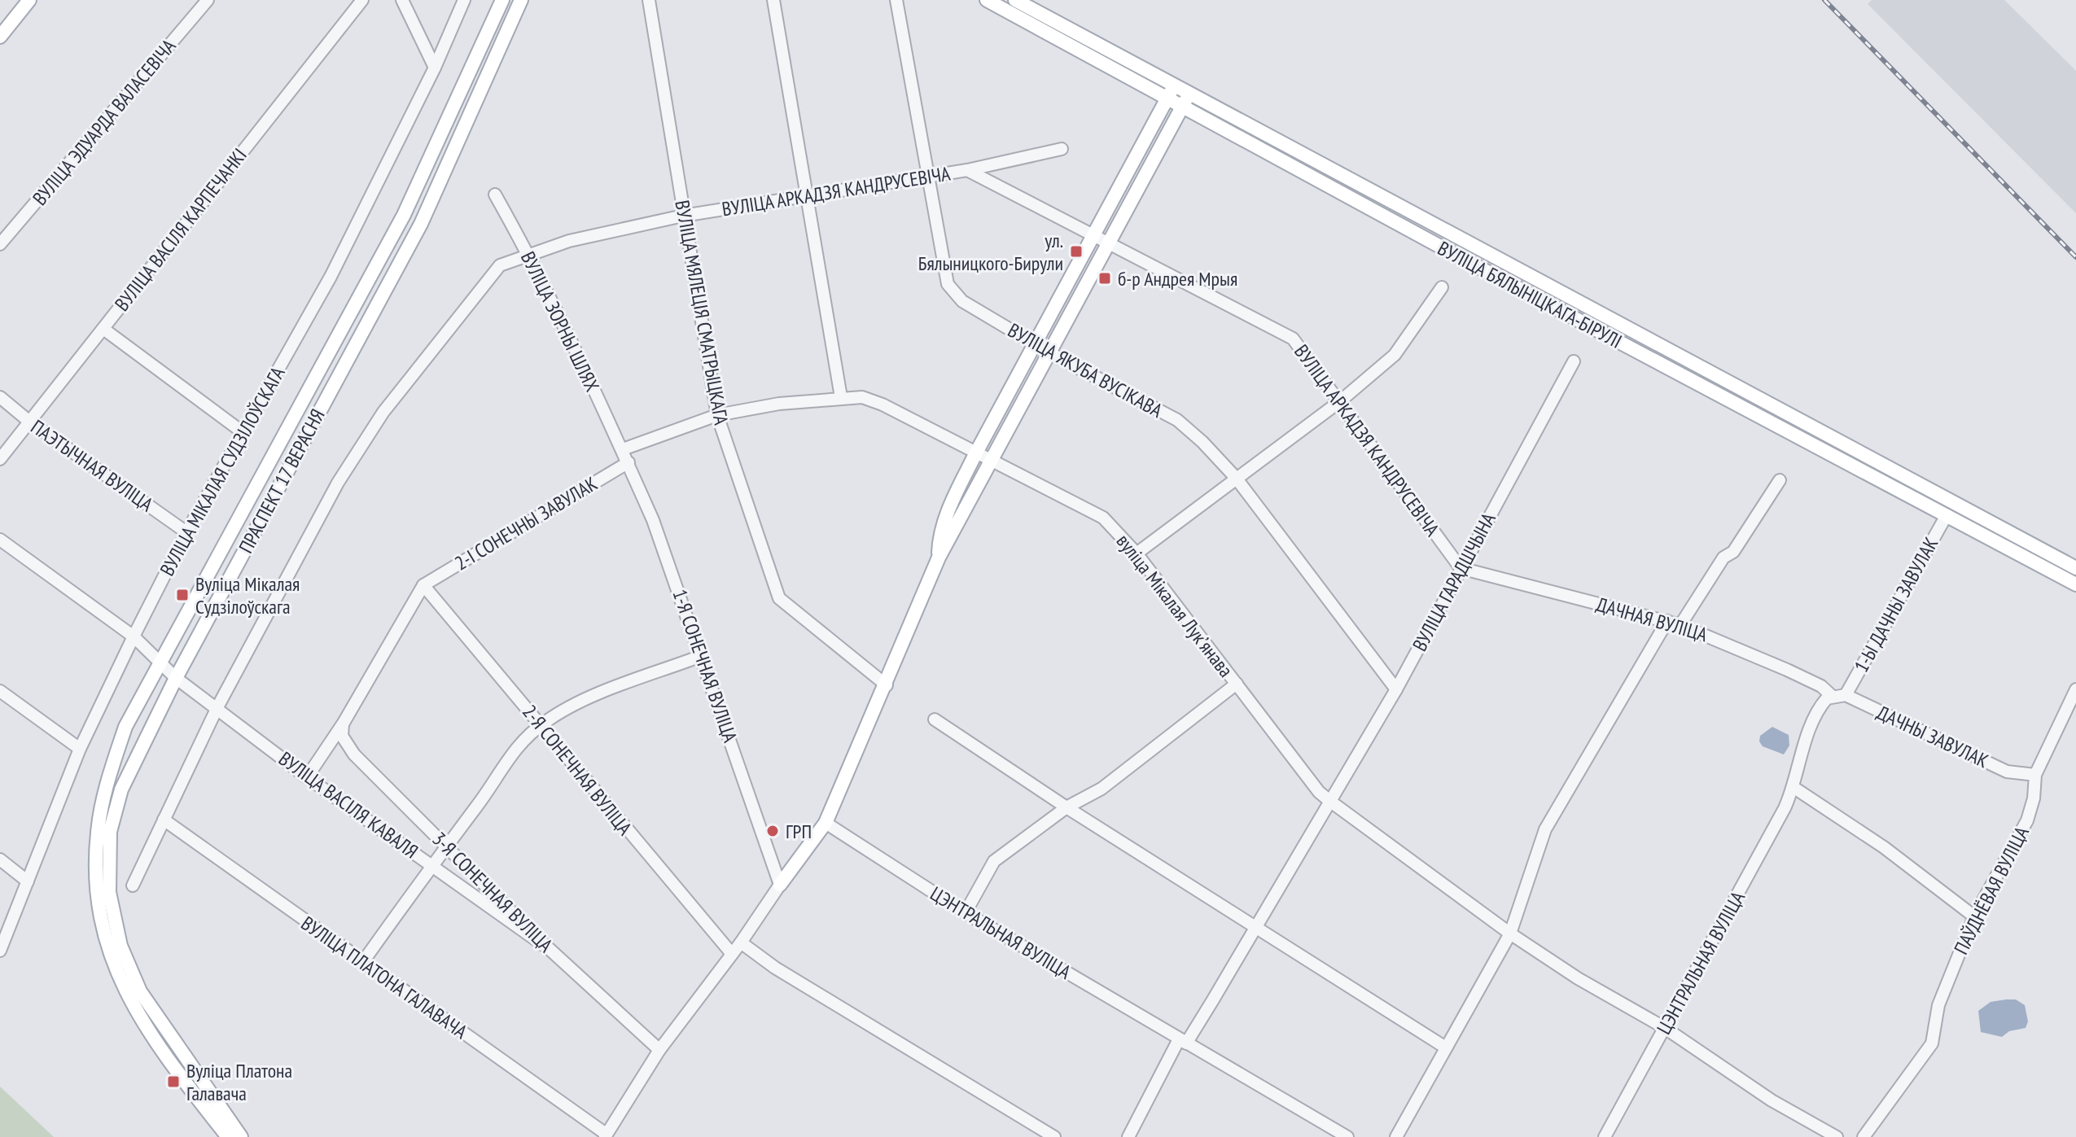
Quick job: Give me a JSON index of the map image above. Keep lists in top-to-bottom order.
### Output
{
  "streets": {
    "main road": ["ВУЛІЦА БЯЛЫНІЦКАГА-БІРУЛІ", "ПРАСПЕКТ 17 ВЕРАСНЯ"],
    "street": [
      "ВУЛІЦА ЭДУАРДА ВАЛАСЕВІЧА",
      "ВУЛІЦА АРКАДЗЯ КАНДРУСЕВІЧА",
      "ВУЛІЦА ВАСІЛЯ КАРПЕЧАНКІ",
      "ВУЛІЦА МЯЛЕЦІЯ СМАТРЫЦКАГА",
      "ВУЛІЦА ЗОРНЫ ШЛЯХ",
      "ВУЛІЦА ЯКУБА ВУСІКАВА",
      "ПАЭТЫЧНАЯ ВУЛІЦА",
      "ВУЛІЦА МІКАЛАЯ СУДЗІЛОЎСКАГА",
      "2-І СОНЕЧНЫ ЗАВУЛАК",
      "ВУЛІЦА ГАРАДШЧЫНА",
      "1-Ы ДАЧНЫ ЗАВУЛАК",
      "вуліца Мікалая Лукʼянава",
      "ДАЧНАЯ ВУЛІЦА",
      "1-Я СОНЕЧНАЯ ВУЛІЦА",
      "ДАЧНЫ ЗАВУЛАК",
      "2-Я СОНЕЧНАЯ ВУЛІЦА",
      "ВУЛІЦА ВАСІЛЯ КАВАЛЯ",
      "ПАЎДНЁВАЯ ВУЛІЦА",
      "3-Я СОНЕЧНАЯ ВУЛІЦА",
      "ЦЭНТРАЛЬНАЯ ВУЛІЦА",
      "ВУЛІЦА ПЛАТОНА ГАЛАВАЧА"
    ]
  },
  "crossings": [
    ["ВУЛІЦА АРКАДЗЯ КАНДРУСЕВІЧА", "ВУЛІЦА МЯЛЕЦІЯ СМАТРЫЦКАГА"],
    ["ВУЛІЦА АРКАДЗЯ КАНДРУСЕВІЧА", "ВУЛІЦА ЗОРНЫ ШЛЯХ"],
    ["ВУЛІЦА АРКАДЗЯ КАНДРУСЕВІЧА", "ВУЛІЦА ЯКУБА ВУСІКАВА"],
    ["ВУЛІЦА АРКАДЗЯ КАНДРУСЕВІЧА", "ВУЛІЦА ГАРАДШЧЫНА"],
    ["ВУЛІЦА АРКАДЗЯ КАНДРУСЕВІЧА", "ДАЧНАЯ ВУЛІЦА"],
    ["ВУЛІЦА ВАСІЛЯ КАРПЕЧАНКІ", "ПАЭТЫЧНАЯ ВУЛІЦА"],
    ["ВУЛІЦА БЯЛЫНІЦКАГА-БІРУЛІ", "1-Ы ДАЧНЫ ЗАВУЛАК"],
    ["ВУЛІЦА МЯЛЕЦІЯ СМАТРЫЦКАГА", "вуліца Мікалая Лукʼянава"],
    ["ВУЛІЦА ЗОРНЫ ШЛЯХ", "вуліца Мікалая Лукʼянава"],
    ["ВУЛІЦА ЗОРНЫ ШЛЯХ", "1-Я СОНЕЧНАЯ ВУЛІЦА"],
    ["ВУЛІЦА ЯКУБА ВУСІКАВА", "ВУЛІЦА ГАРАДШЧЫНА"],
    ["ПАЭТЫЧНАЯ ВУЛІЦА", "ВУЛІЦА МІКАЛАЯ СУДЗІЛОЎСКАГА"],
    ["ВУЛІЦА МІКАЛАЯ СУДЗІЛОЎСКАГА", "ВУЛІЦА ВАСІЛЯ КАВАЛЯ"],
    ["ПРАСПЕКТ 17 ВЕРАСНЯ", "ВУЛІЦА ВАСІЛЯ КАВАЛЯ"],
    ["2-І СОНЕЧНЫ ЗАВУЛАК", "1-Я СОНЕЧНАЯ ВУЛІЦА"],
    ["2-І СОНЕЧНЫ ЗАВУЛАК", "2-Я СОНЕЧНАЯ ВУЛІЦА"],
    ["ВУЛІЦА ГАРАДШЧЫНА", "вуліца Мікалая Лукʼянава"],
    ["ВУЛІЦА ГАРАДШЧЫНА", "ДАЧНАЯ ВУЛІЦА"],
    ["1-Ы ДАЧНЫ ЗАВУЛАК", "ДАЧНЫ ЗАВУЛАК"],
    ["вуліца Мікалая Лукʼянава", "1-Я СОНЕЧНАЯ ВУЛІЦА"],
    ["вуліца Мікалая Лукʼянава", "ЦЭНТРАЛЬНАЯ ВУЛІЦА"],
    ["ДАЧНАЯ ВУЛІЦА", "ДАЧНЫ ЗАВУЛАК"],
    ["ДАЧНАЯ ВУЛІЦА", "ЦЭНТРАЛЬНАЯ ВУЛІЦА"],
    ["ДАЧНЫ ЗАВУЛАК", "ПАЎДНЁВАЯ ВУЛІЦА"],
    ["ДАЧНЫ ЗАВУЛАК", "ЦЭНТРАЛЬНАЯ ВУЛІЦА"],
    ["ВУЛІЦА ВАСІЛЯ КАВАЛЯ", "3-Я СОНЕЧНАЯ ВУЛІЦА"]
  ],
  "places": {
    "transit": [
      "ул. Бялыницкого-Бирули",
      "б-р Андрея Мрыя",
      "Вуліца Мікалая Судзілоўскага",
      "Вуліца Платона Галавача"
    ],
    "other": ["ГРП"]
  }
}
